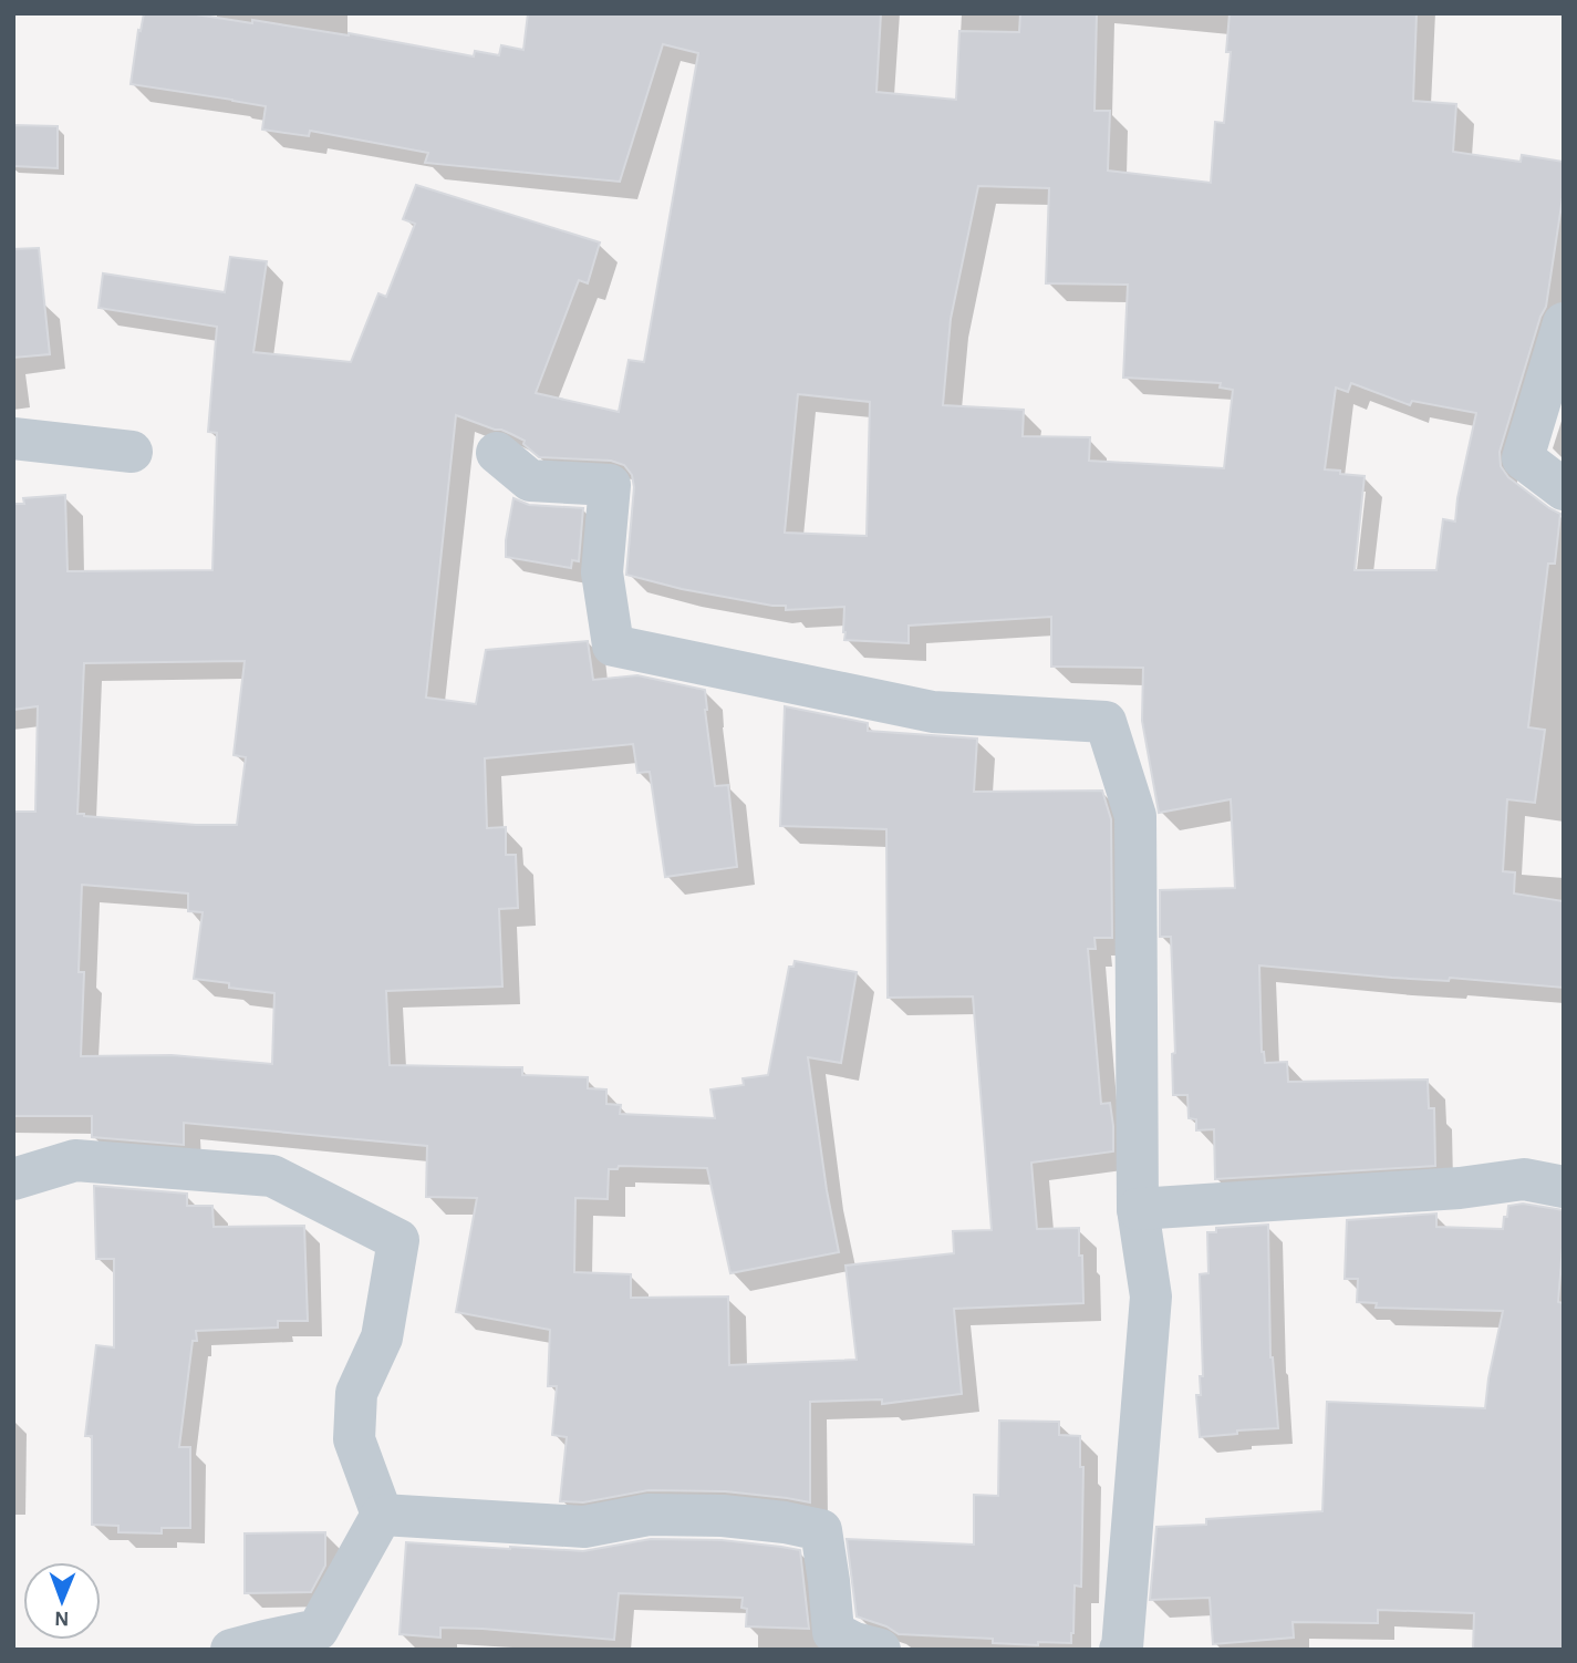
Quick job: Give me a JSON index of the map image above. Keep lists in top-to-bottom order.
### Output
{
  "north": "bottom"
}
